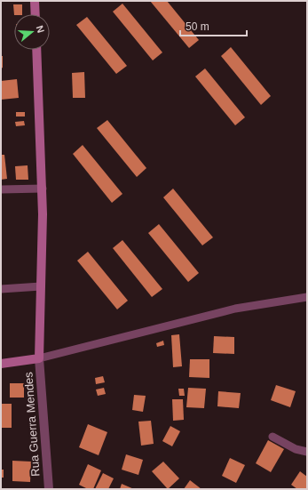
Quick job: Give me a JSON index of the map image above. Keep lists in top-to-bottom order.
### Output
{
  "streets": {
    "street": ["Rua Guerra Mendes"]
  },
  "scale_bar": "50 m",
  "north": "right"
}
